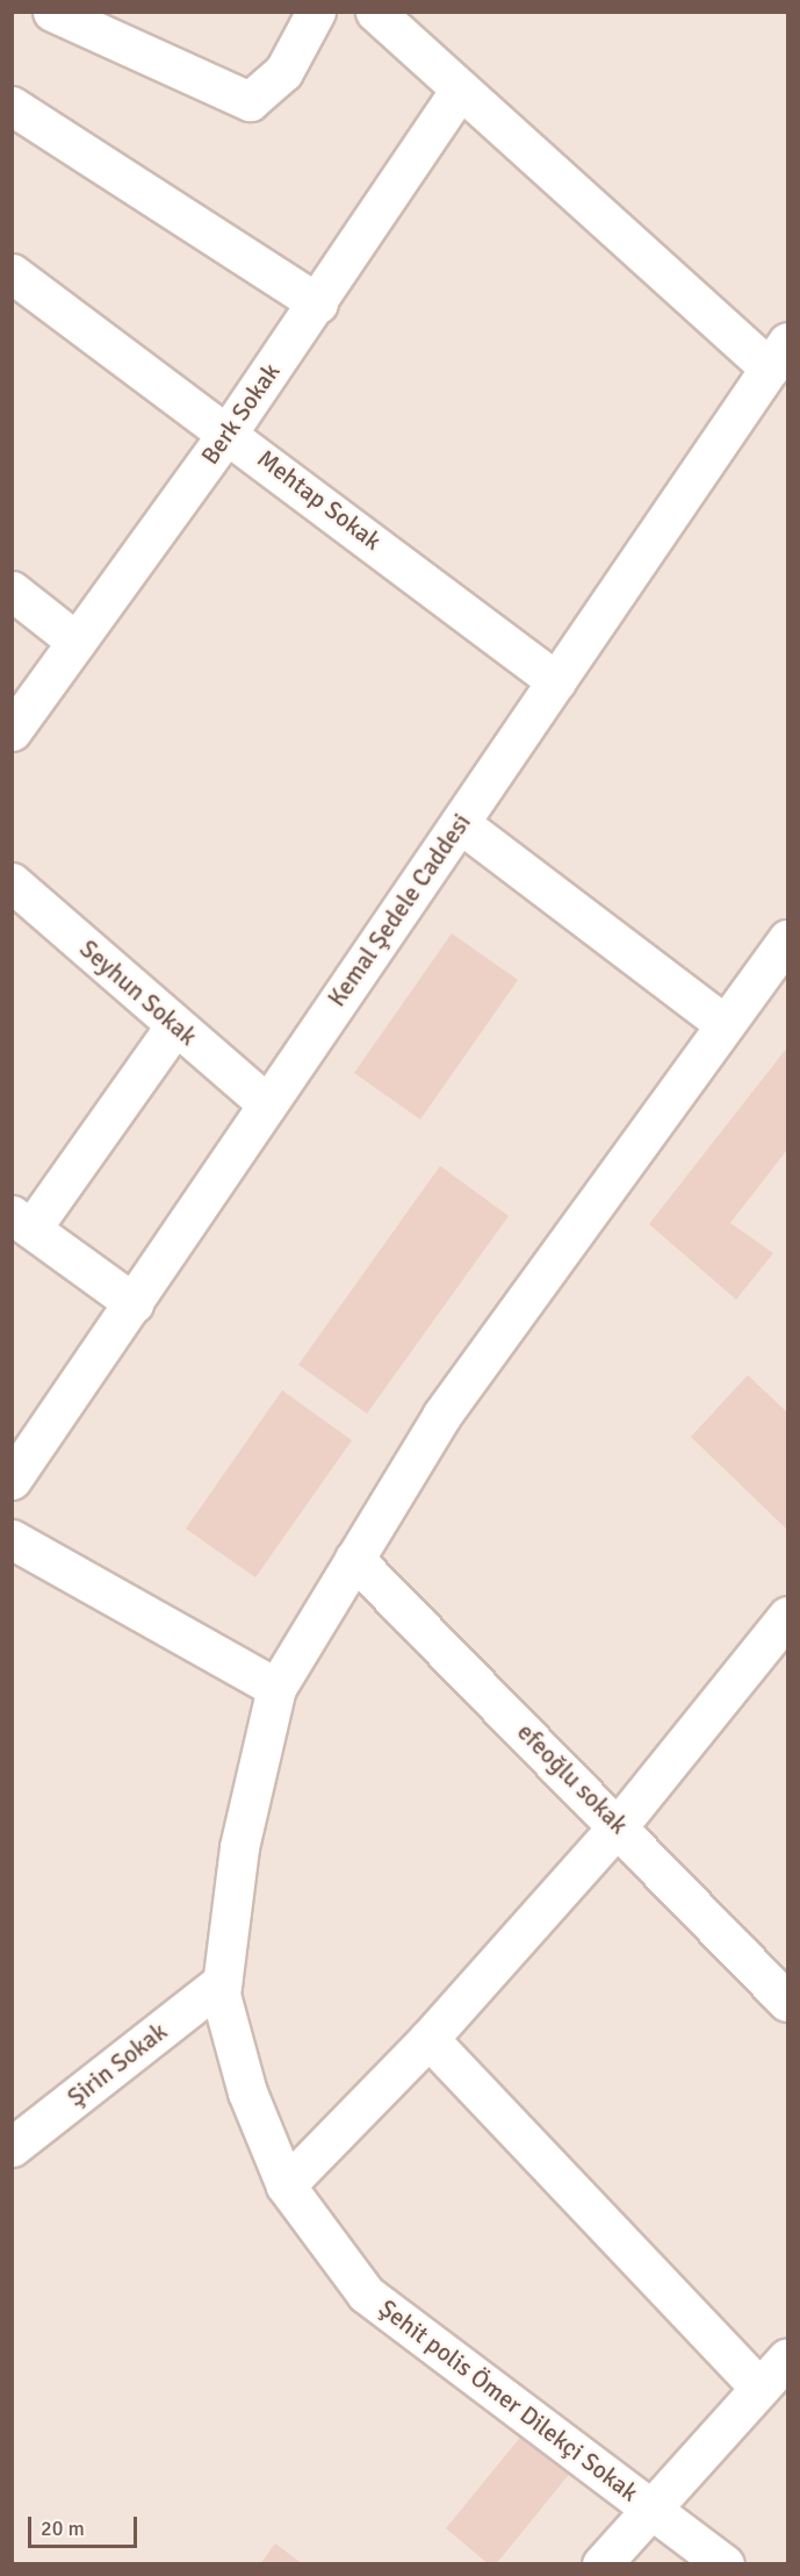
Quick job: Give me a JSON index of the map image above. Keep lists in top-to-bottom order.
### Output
{
  "streets": {
    "street": [
      "Berk Sokak",
      "Mehtap Sokak",
      "Kemal Şedele Caddesi",
      "Seyhun Sokak",
      "efeoğlu sokak",
      "Şirin Sokak",
      "Şehit polis Ömer Dilekçi Sokak"
    ]
  },
  "crossings": [
    ["Berk Sokak", "Mehtap Sokak"],
    ["Mehtap Sokak", "Kemal Şedele Caddesi"],
    ["Kemal Şedele Caddesi", "Seyhun Sokak"],
    ["Şirin Sokak", "Şehit polis Ömer Dilekçi Sokak"]
  ],
  "scale_bar": "20 m"
}
